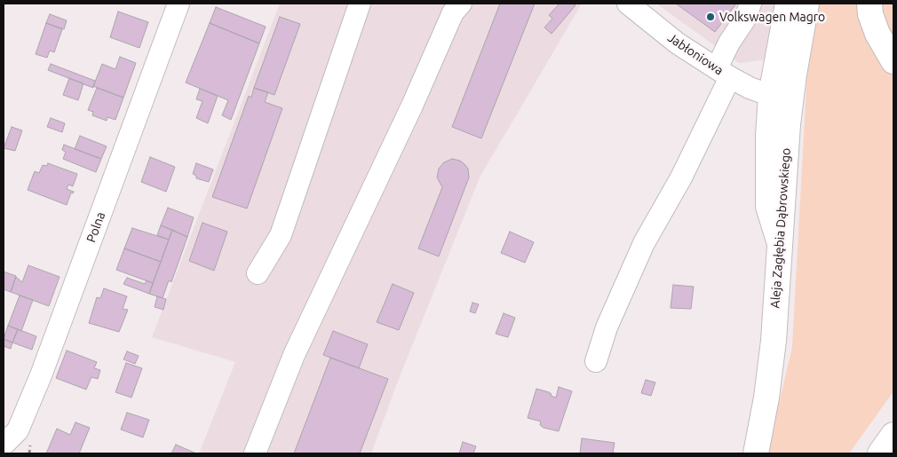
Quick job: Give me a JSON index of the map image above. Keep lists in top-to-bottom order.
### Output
{
  "streets": {
    "main road": ["Aleja Zagłębia Dąbrowskiego"],
    "street": ["Jabłoniowa", "Polna"]
  },
  "places": ["Volkswagen Magro"]
}
